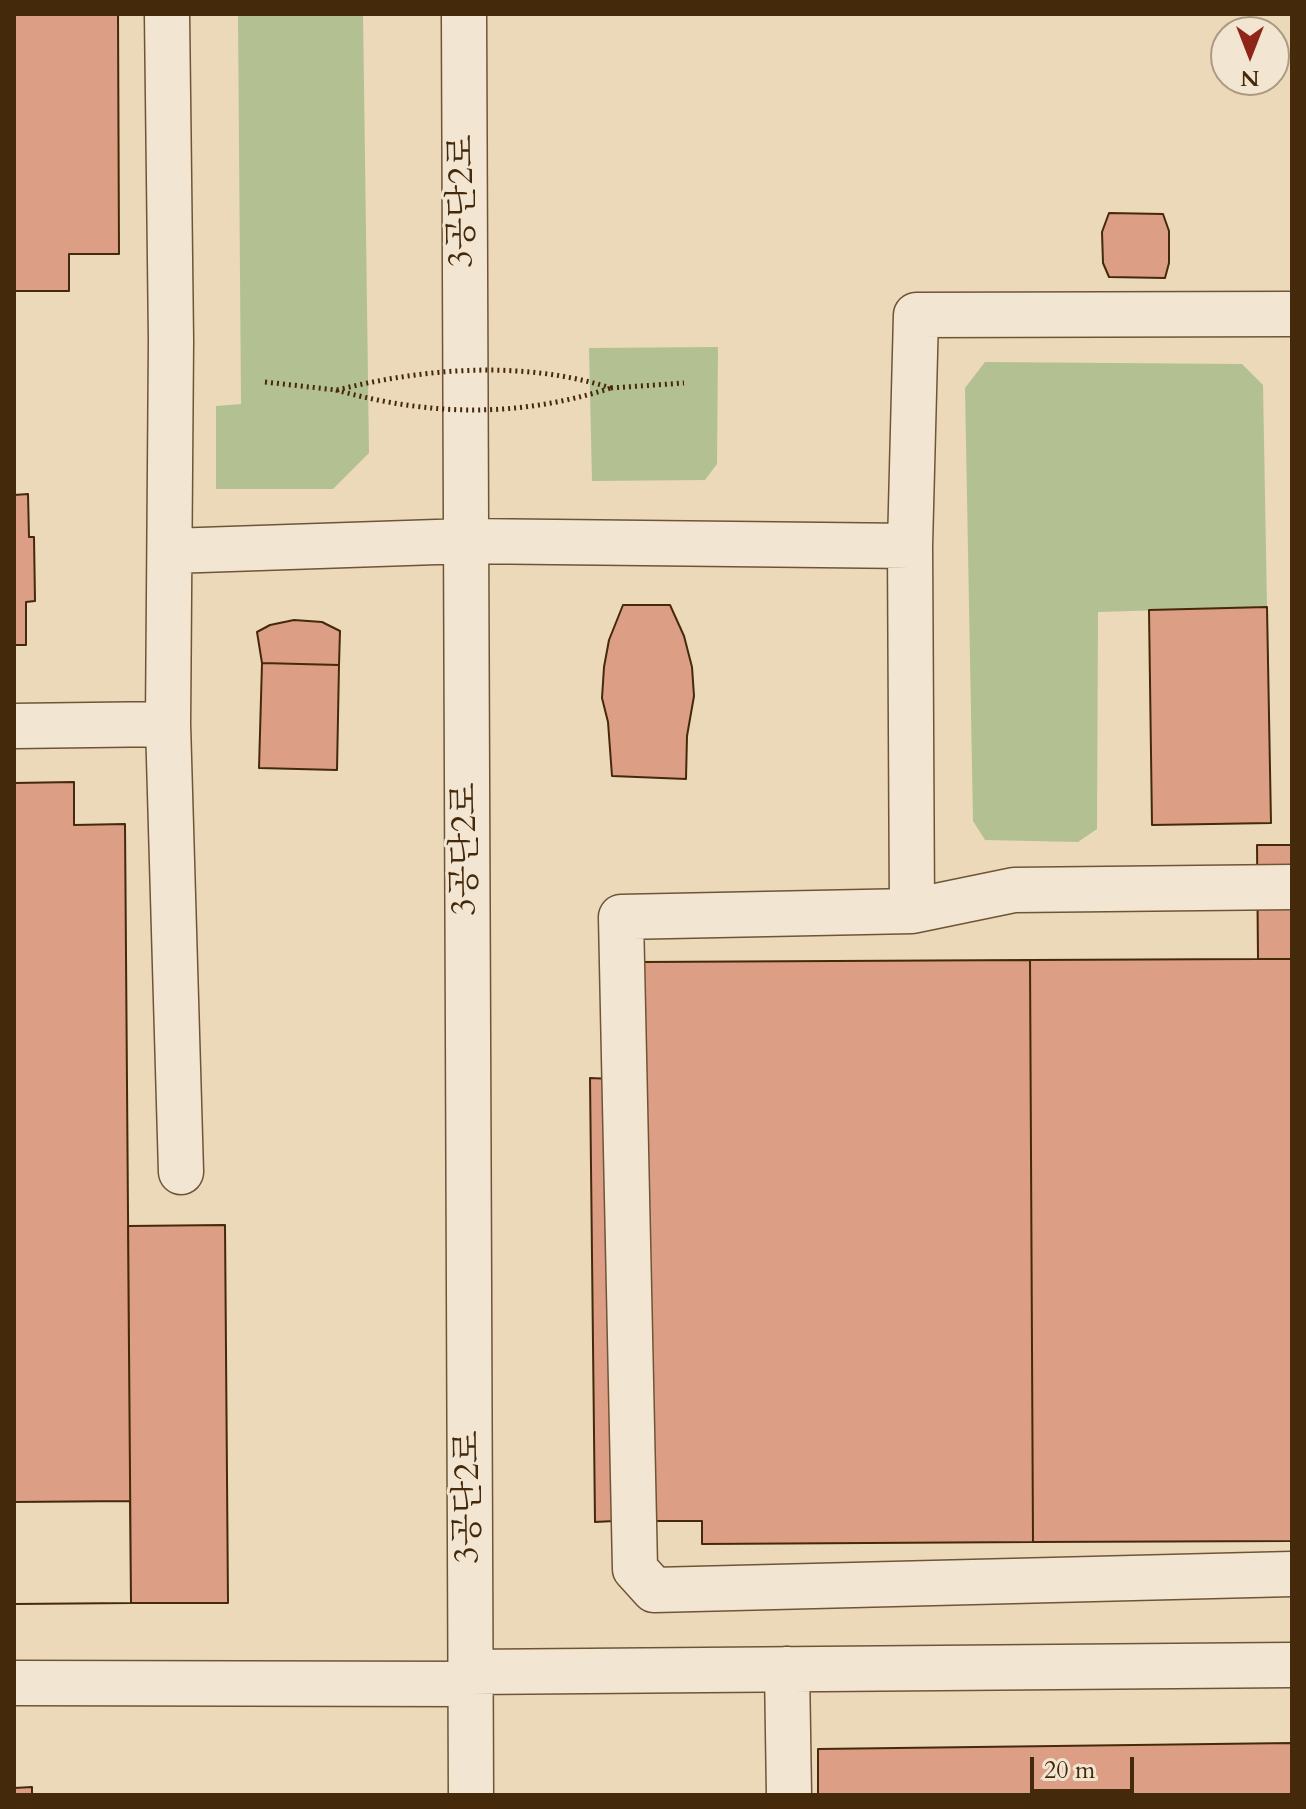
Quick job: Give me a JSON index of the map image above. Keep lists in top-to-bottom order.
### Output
{
  "streets": {
    "street": ["3공단2로"]
  },
  "scale_bar": "20 m",
  "north": "bottom"
}
